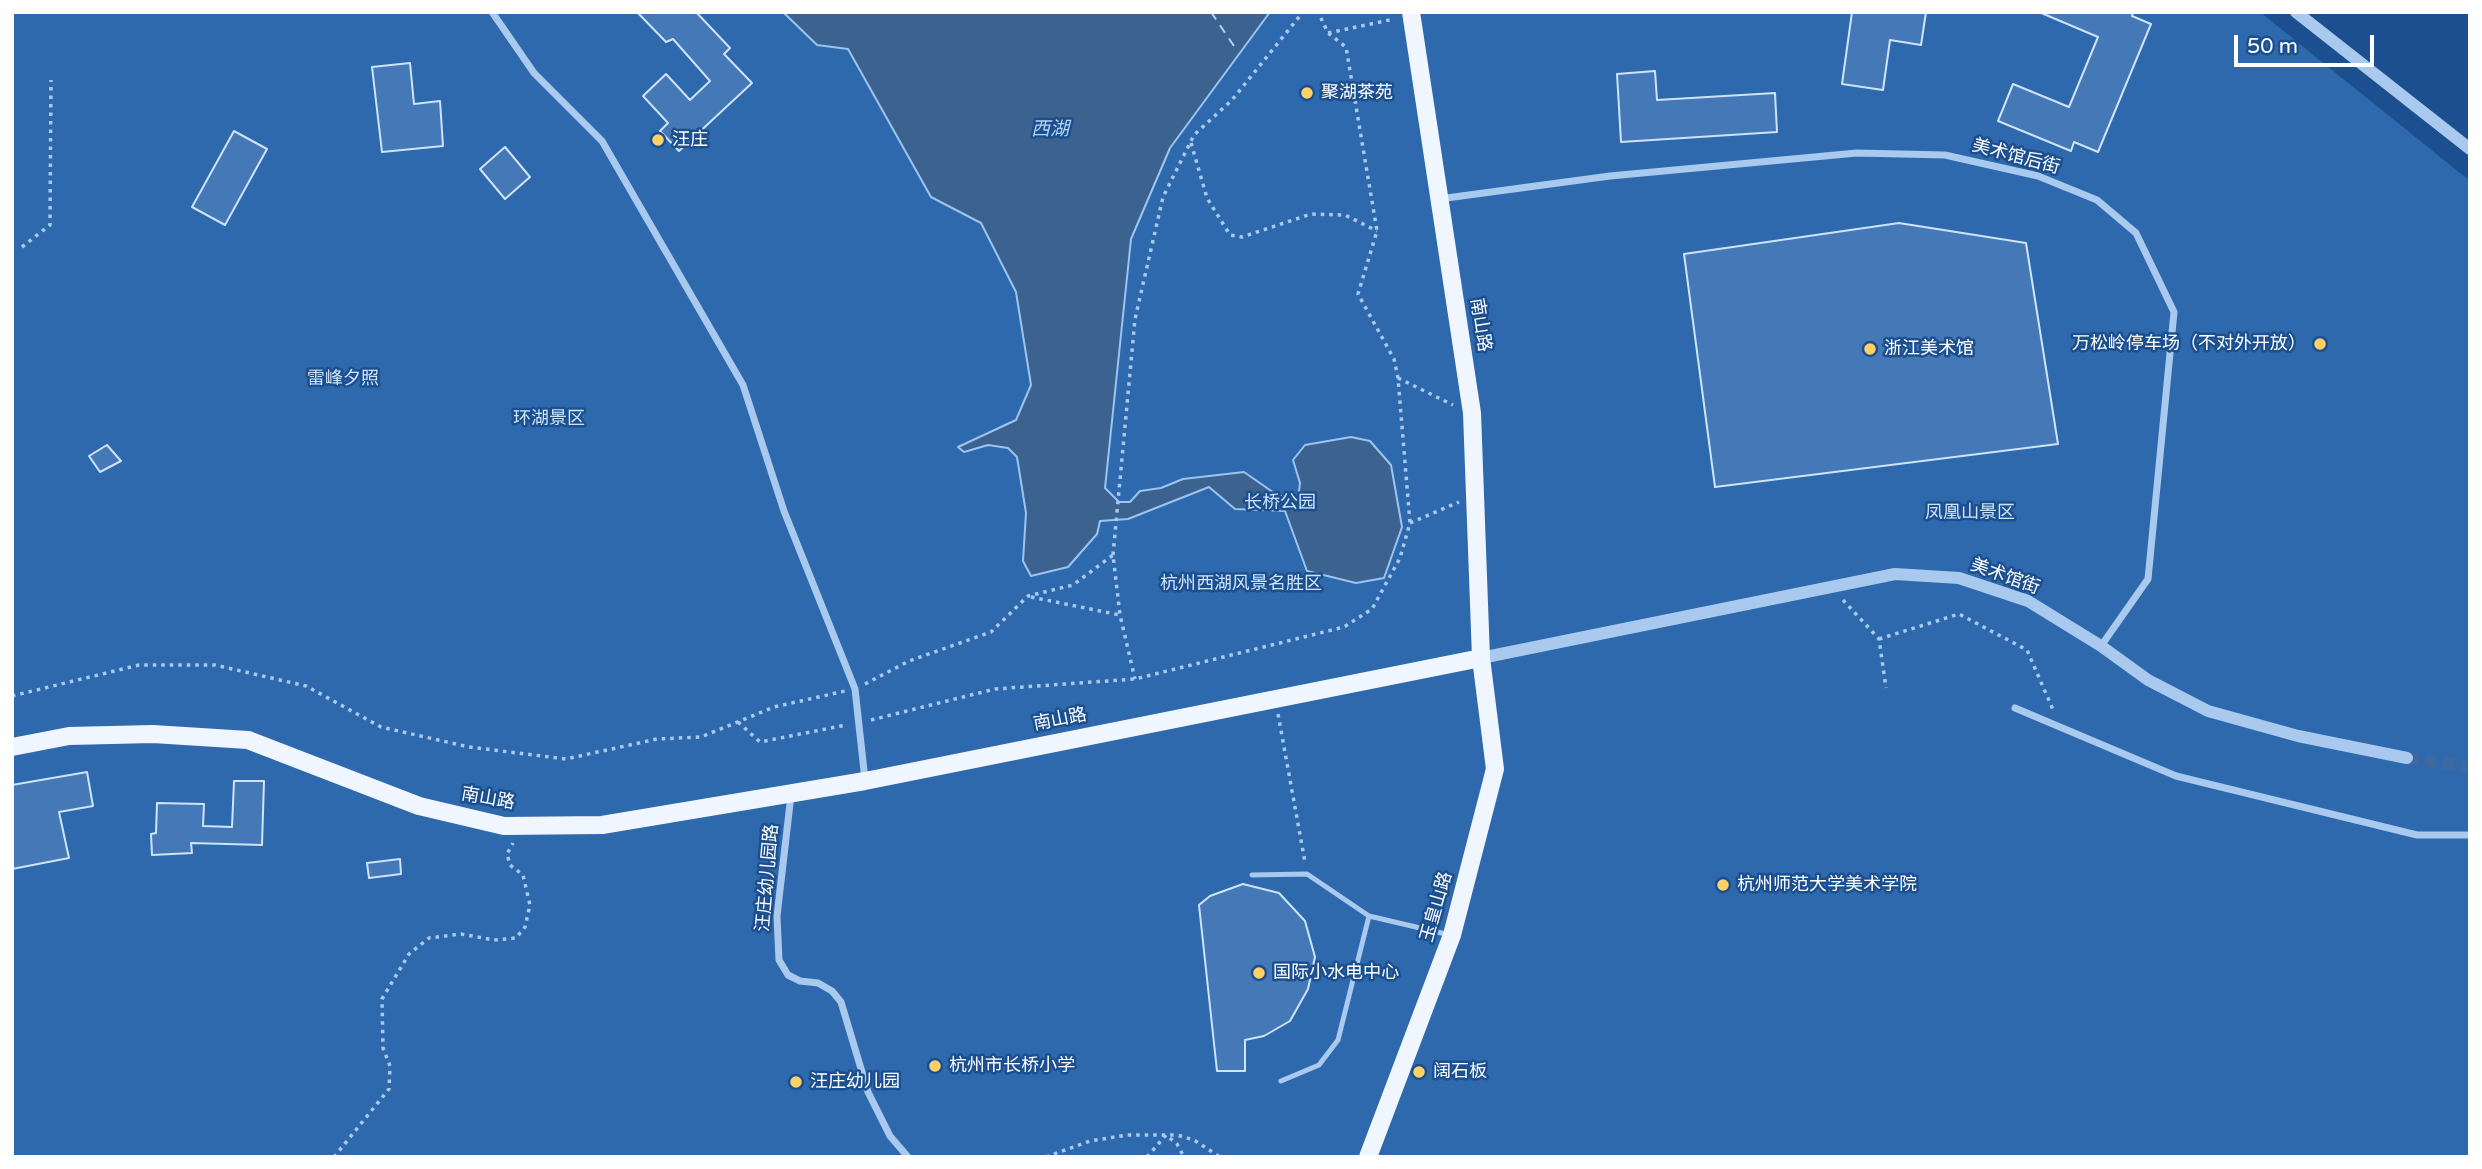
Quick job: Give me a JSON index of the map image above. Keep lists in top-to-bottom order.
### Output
{
  "streets": {
    "main road": ["南山路", "玉皇山路"],
    "street": ["美术馆后街", "美术馆街", "汪庄幼儿园路"]
  },
  "crossings": [
    ["美术馆后街", "南山路"],
    ["美术馆后街", "美术馆街"],
    ["南山路", "美术馆街"],
    ["南山路", "汪庄幼儿园路"],
    ["南山路", "玉皇山路"],
    ["美术馆街", "玉皇山路"]
  ],
  "water": ["西湖"],
  "parks": [
    "雷峰夕照",
    "环湖景区",
    "长桥公园",
    "凤凰山景区",
    "杭州西湖风景名胜区"
  ],
  "places": [
    "聚湖茶苑",
    "汪庄",
    "万松岭停车场（不对外开放）",
    "浙江美术馆",
    "杭州师范大学美术学院",
    "国际小水电中心",
    "杭州市长桥小学",
    "阔石板",
    "汪庄幼儿园"
  ],
  "scale_bar": "50 m"
}
